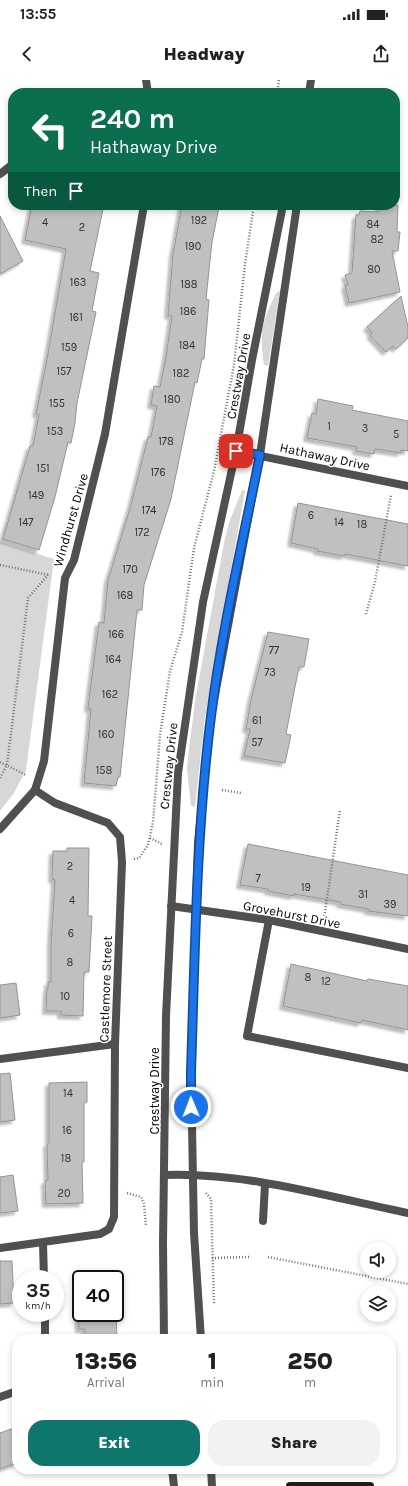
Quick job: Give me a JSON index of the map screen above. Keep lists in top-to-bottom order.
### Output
{
  "streets": {
    "street": [
      "Crestway Drive",
      "Hathaway Drive",
      "Windhurst Drive",
      "Grovehurst Drive",
      "Castlemore Street"
    ]
  },
  "crossings": [
    ["Crestway Drive", "Hathaway Drive"],
    ["Crestway Drive", "Grovehurst Drive"],
    ["Windhurst Drive", "Castlemore Street"]
  ],
  "house_numbers": [
    "192",
    "4",
    "84",
    "2",
    "82",
    "190",
    "80",
    "163",
    "188",
    "186",
    "161",
    "184",
    "159",
    "157",
    "182",
    "180",
    "155",
    "1",
    "3",
    "153",
    "5",
    "178",
    "151",
    "176",
    "149",
    "174",
    "6",
    "147",
    "14",
    "18",
    "172",
    "170",
    "168",
    "166",
    "77",
    "164",
    "73",
    "162",
    "61",
    "160",
    "57",
    "158",
    "2",
    "7",
    "19",
    "31",
    "4",
    "39",
    "6",
    "8",
    "8",
    "12",
    "10",
    "14",
    "16",
    "18",
    "20"
  ],
  "page": {
    "status": "13:55",
    "header": "Headway",
    "turn": ["240 m", "Hathaway Drive"],
    "then": "Then",
    "speed": "35 km/h",
    "limit": "40",
    "eta": [
      "13:56",
      "Arrival",
      "1",
      "min",
      "250",
      "m"
    ],
    "buttons": ["Exit", "Share"]
  }
}
